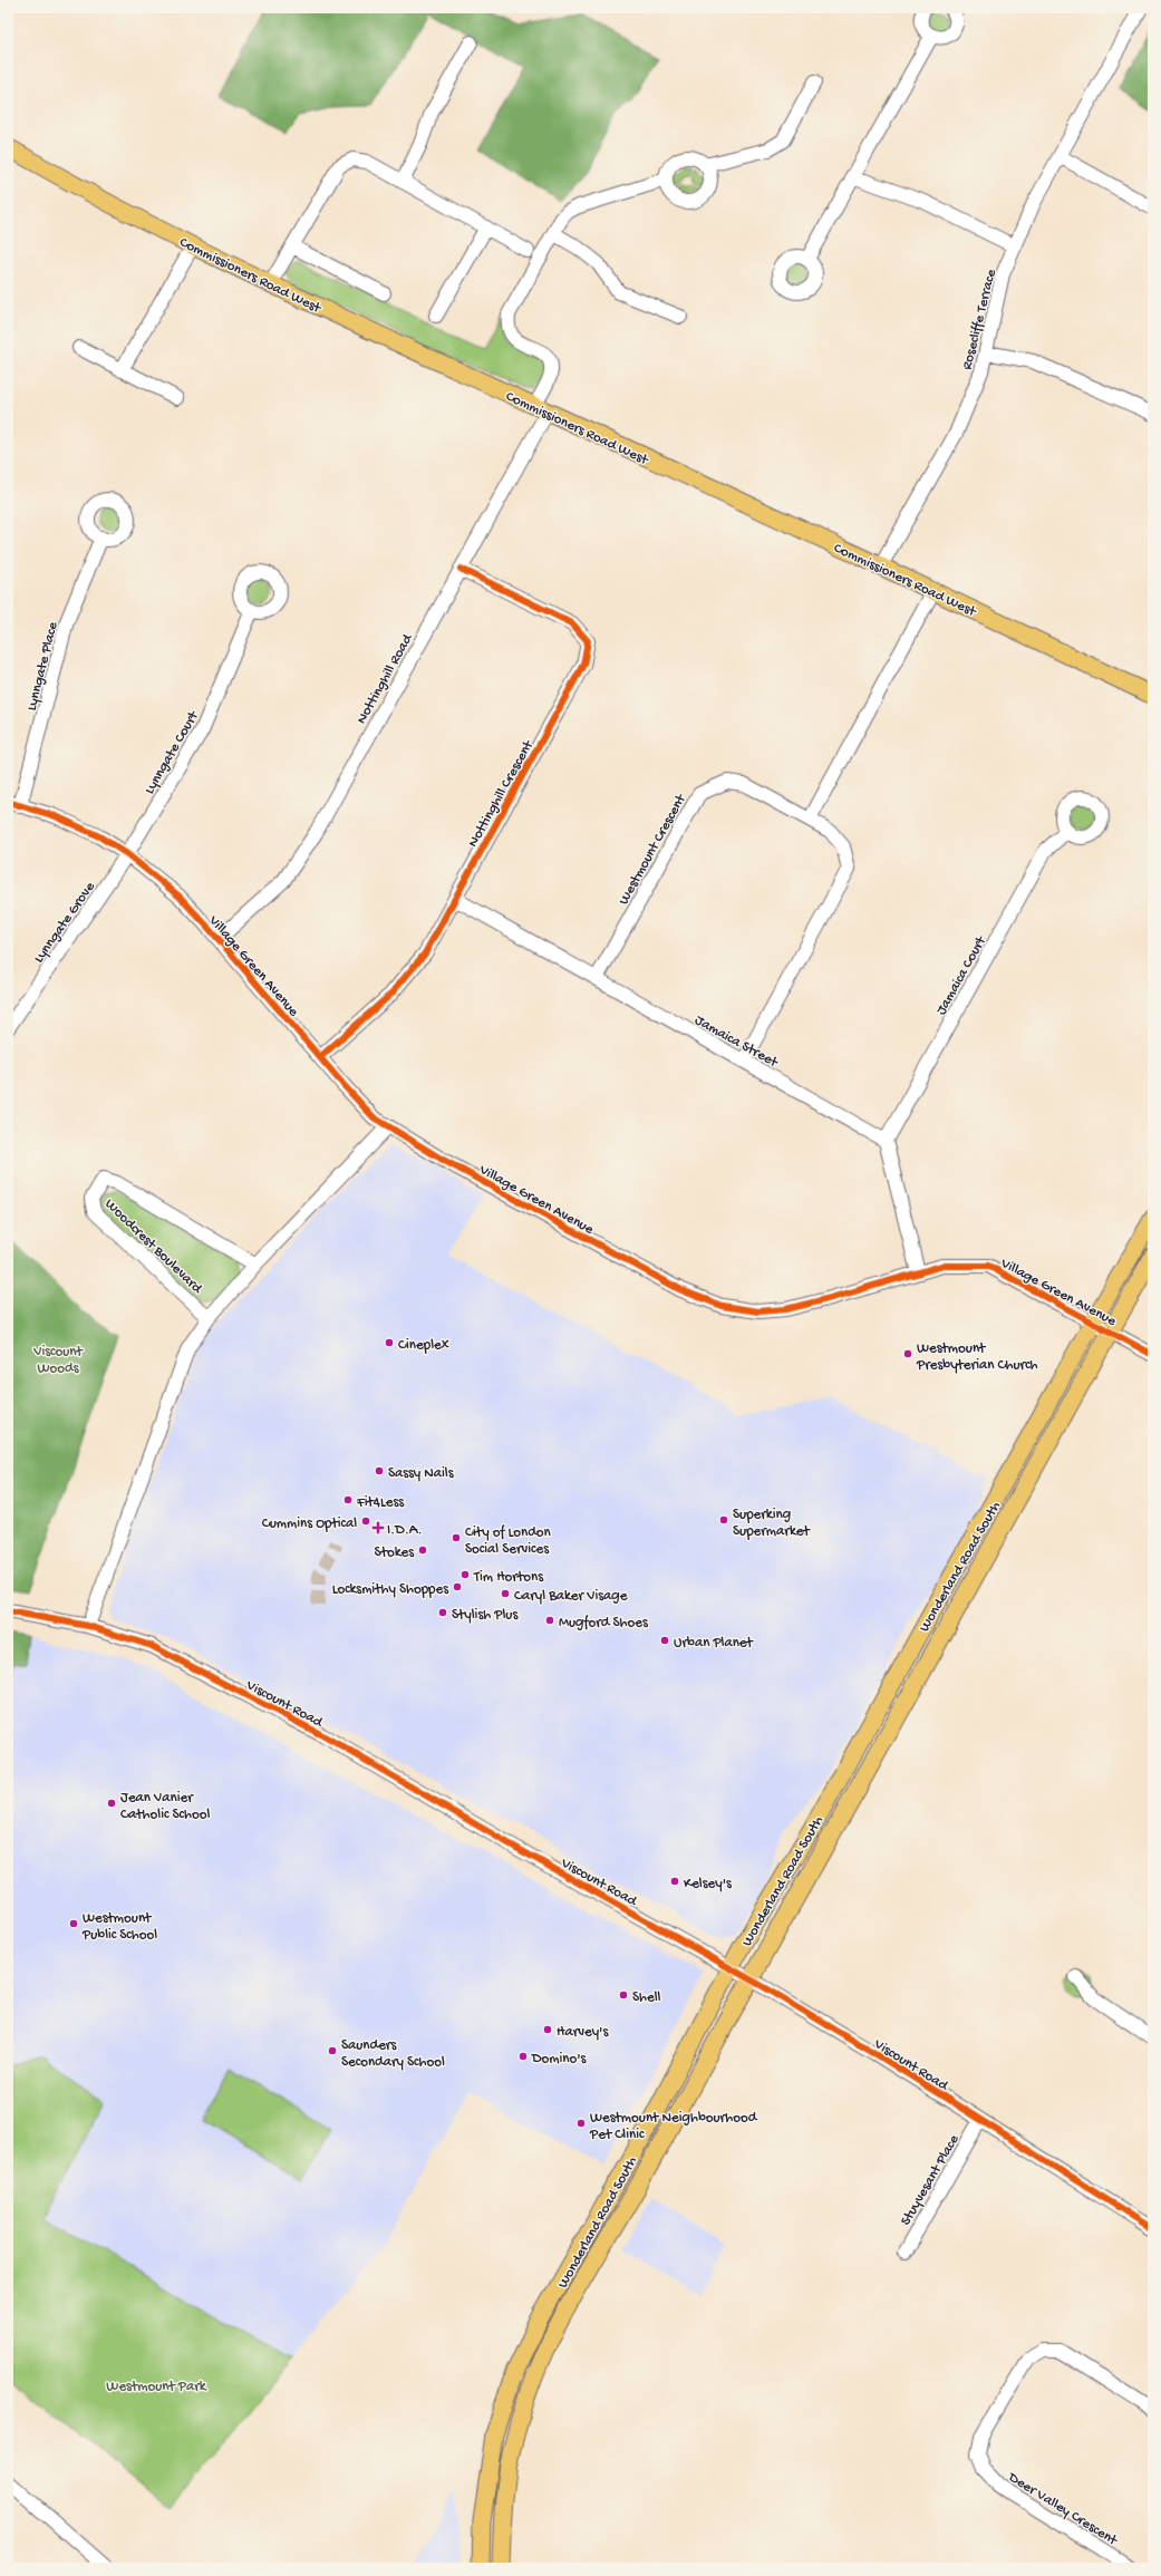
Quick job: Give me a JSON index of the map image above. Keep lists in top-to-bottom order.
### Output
{
  "streets": {
    "main road": ["Commissioners Road West", "Wonderland Road South"],
    "street": [
      "Rosecliffe Terrace",
      "Lynngate Place",
      "Nottinghill Road",
      "Lynngate Court",
      "Nottinghill Crescent",
      "Westmount Crescent",
      "Lynngate Grove",
      "Village Green Avenue",
      "Jamaica Court",
      "Jamaica Street",
      "Woodcrest Boulevard",
      "Viscount Road",
      "Stuyvesant Place",
      "Deer Valley Crescent"
    ]
  },
  "crossings": [
    ["Commissioners Road West", "Rosecliffe Terrace"],
    ["Commissioners Road West", "Nottinghill Road"],
    ["Lynngate Place", "Village Green Avenue"],
    ["Nottinghill Road", "Nottinghill Crescent"],
    ["Nottinghill Road", "Village Green Avenue"],
    ["Lynngate Court", "Lynngate Grove"],
    ["Lynngate Court", "Village Green Avenue"],
    ["Nottinghill Crescent", "Village Green Avenue"],
    ["Nottinghill Crescent", "Jamaica Street"],
    ["Westmount Crescent", "Jamaica Street"],
    ["Lynngate Grove", "Village Green Avenue"],
    ["Village Green Avenue", "Wonderland Road South"],
    ["Jamaica Court", "Jamaica Street"],
    ["Wonderland Road South", "Viscount Road"],
    ["Viscount Road", "Stuyvesant Place"]
  ],
  "parks": ["Viscount Woods", "Westmount Park"],
  "places": {
    "other": [
      "Cineplex",
      "Westmount Presbyterian Church",
      "Sassy Nails",
      "Fit4Less",
      "Superking Supermarket",
      "Cummins Optical",
      "City of London Social Services",
      "Stokes",
      "Tim Hortons",
      "Locksmithy Shoppes",
      "Caryl Baker Visage",
      "Stylish Plus",
      "Mugford Shoes",
      "Urban Planet",
      "Jean Vanier Catholic School",
      "Kelsey's",
      "Westmount Public School",
      "Shell",
      "Harvey's",
      "Saunders Secondary School",
      "Domino's",
      "Westmount Neighbourhood Pet Clinic"
    ],
    "health": ["I.D.A."]
  }
}
